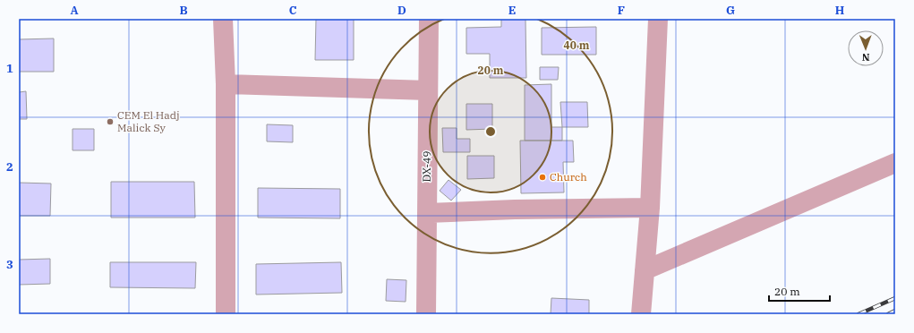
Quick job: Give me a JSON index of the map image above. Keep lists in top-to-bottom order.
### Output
{
  "streets": {
    "street": ["DX-49"]
  },
  "places": ["CEM El Hadj Malick Sy", "Church"],
  "scale_bar": "20 m",
  "north": "bottom",
  "grid": {
    "columns": [
      "A",
      "B",
      "C",
      "D",
      "E",
      "F",
      "G",
      "H"
    ],
    "rows": ["1", "2", "3"]
  },
  "rings": ["40 m", "20 m"]
}
